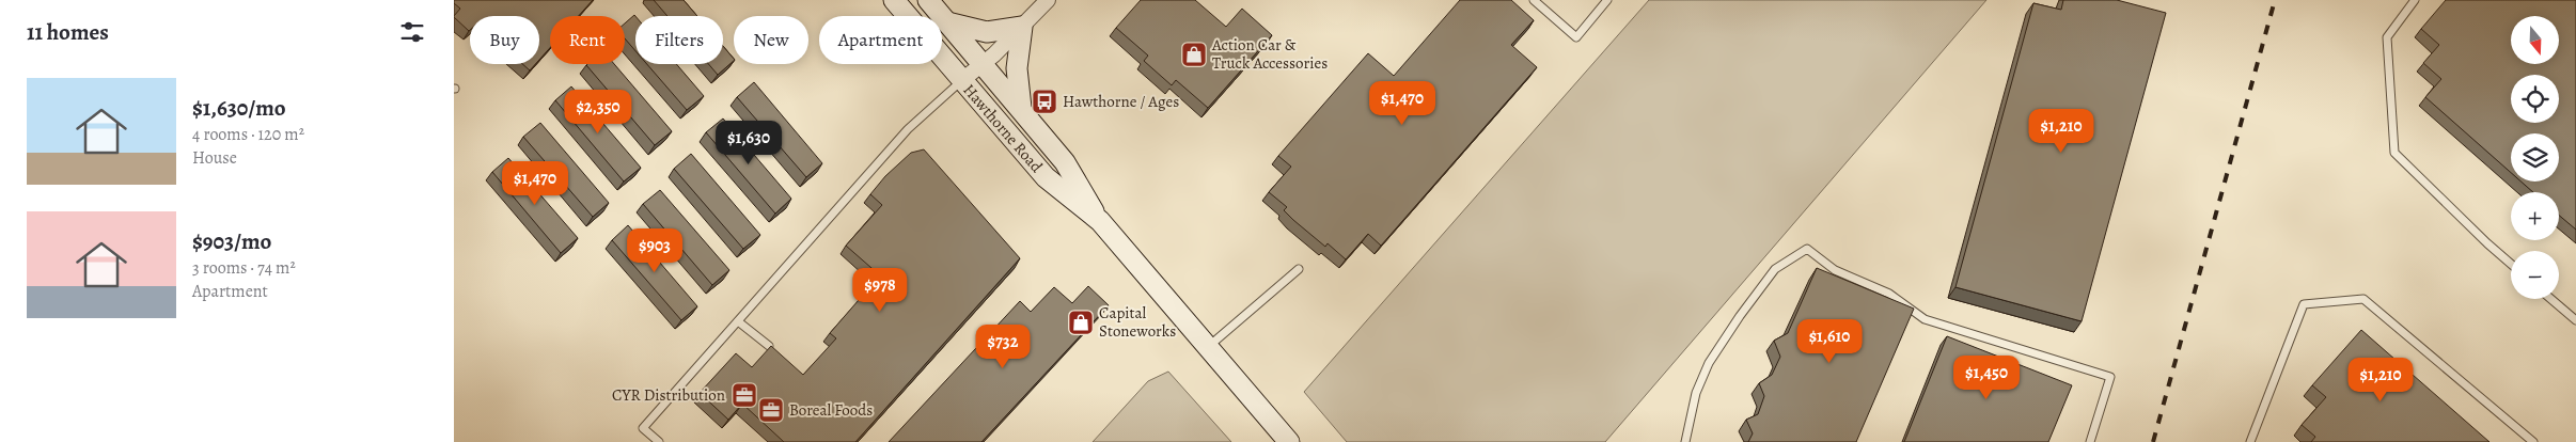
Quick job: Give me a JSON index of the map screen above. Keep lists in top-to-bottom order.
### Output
{
  "streets": {
    "main road": ["Hawthorne Road"]
  },
  "places": {
    "shop": ["Action Car & Truck Accessories", "Capital Stoneworks"],
    "bus stop": ["Hawthorne / Ages"],
    "office": ["CYR Distribution", "Boreal Foods"]
  },
  "north": "bottom",
  "page": {
    "heading": "11 homes",
    "map_buttons": ["+", "−"],
    "chip": [
      "Buy",
      "Rent",
      "Filters",
      "New",
      "Apartment"
    ],
    "list": [
      {
        "name": "$1,630/mo",
        "note": "4 rooms · 120 m² · House"
      },
      {
        "name": "$903/mo",
        "note": "3 rooms · 74 m² · Apartment"
      }
    ],
    "price": [
      "$1,470",
      "$2,350",
      "$1,210",
      "$1,630",
      "$1,470",
      "$903",
      "$978",
      "$1,610",
      "$732",
      "$1,450",
      "$1,210"
    ]
  }
}
